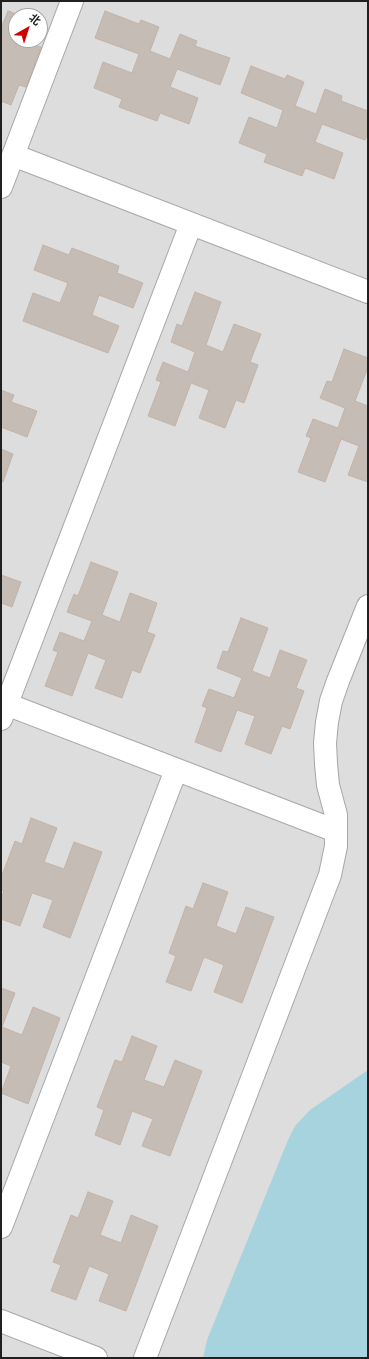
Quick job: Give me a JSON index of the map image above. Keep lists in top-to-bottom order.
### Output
{
  "north": "top right"
}
